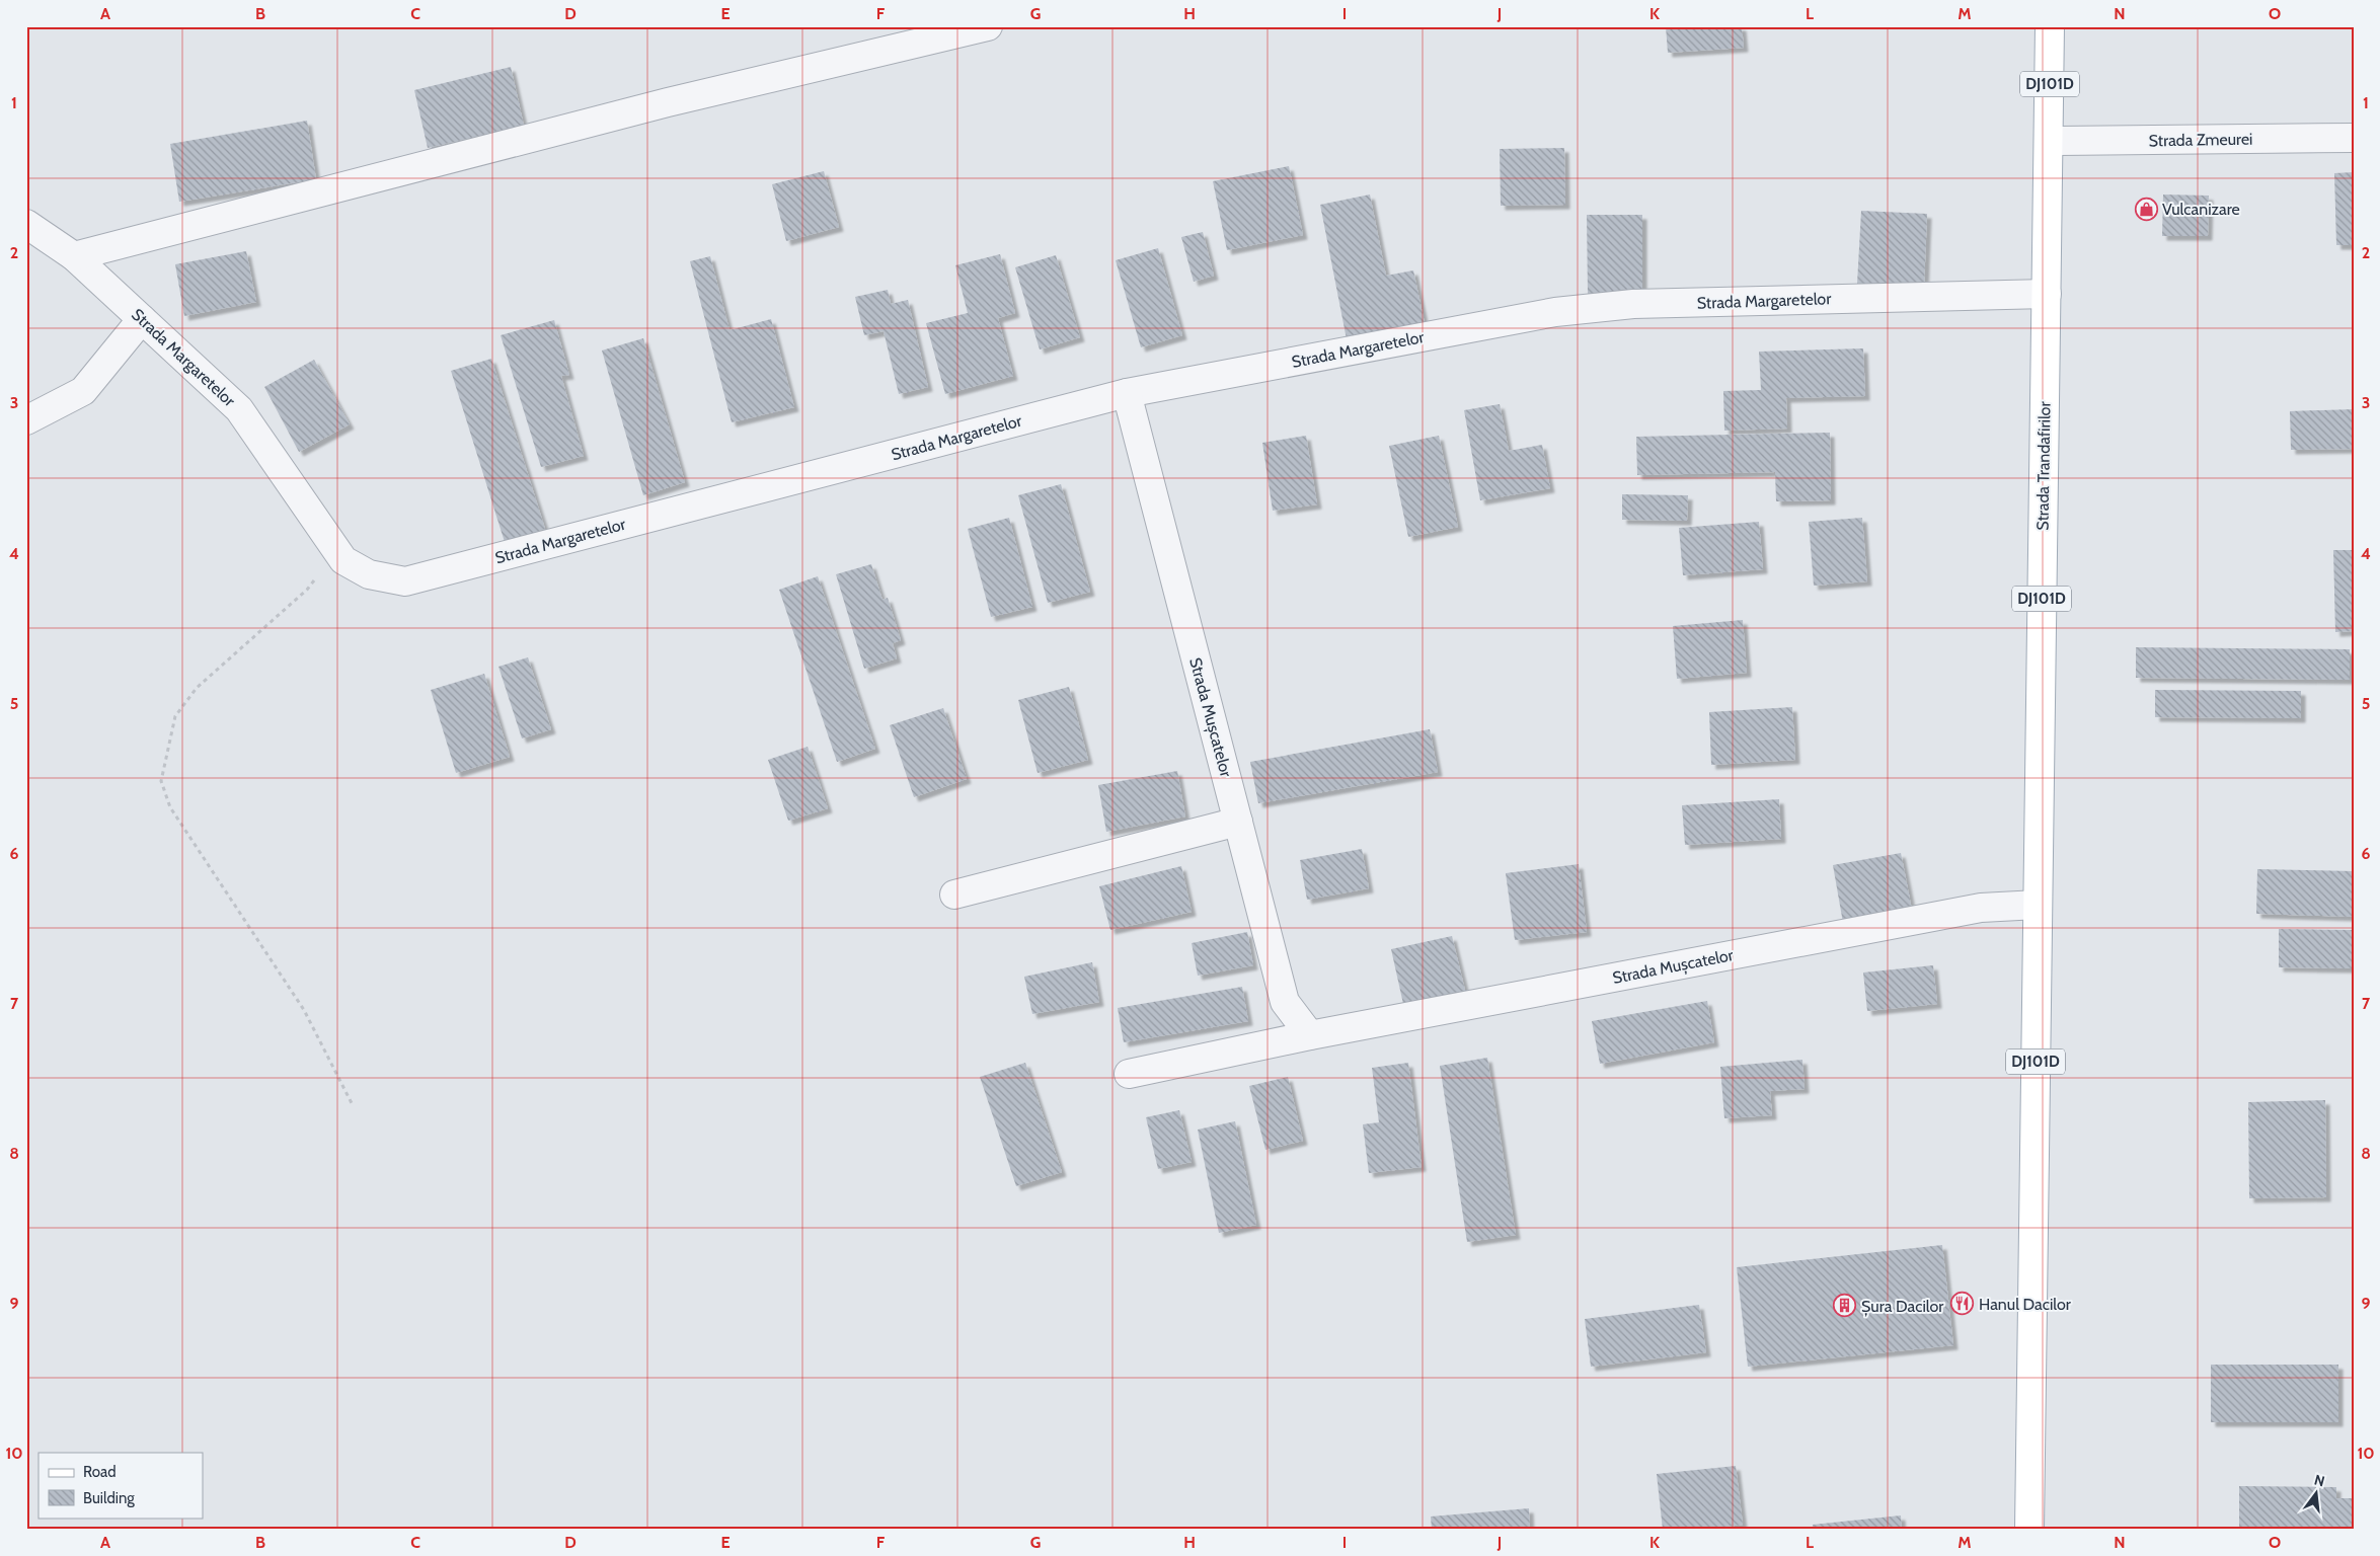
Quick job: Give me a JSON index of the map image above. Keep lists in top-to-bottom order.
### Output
{
  "streets": {
    "main road": ["DJ101D", "Strada Trandafirilor"],
    "street": ["Strada Zmeurei", "Strada Margaretelor", "Strada Mușcatelor"]
  },
  "crossings": [
    ["DJ101D", "Strada Trandafirilor"],
    ["DJ101D", "Strada Mușcatelor"],
    ["Strada Zmeurei", "Strada Trandafirilor"],
    ["Strada Margaretelor", "Strada Trandafirilor"],
    ["Strada Margaretelor", "Strada Mușcatelor"],
    ["Strada Trandafirilor", "Strada Mușcatelor"]
  ],
  "places": {
    "shop": ["Vulcanizare"],
    "restaurant": ["Hanul Dacilor"],
    "building": ["Șura Dacilor"]
  },
  "legend": ["Road", "Building"],
  "north": "top",
  "grid": {
    "columns": [
      "A",
      "B",
      "C",
      "D",
      "E",
      "F",
      "G",
      "H",
      "I",
      "J",
      "K",
      "L",
      "M",
      "N",
      "O"
    ],
    "rows": [
      "1",
      "2",
      "3",
      "4",
      "5",
      "6",
      "7",
      "8",
      "9",
      "10"
    ]
  }
}
